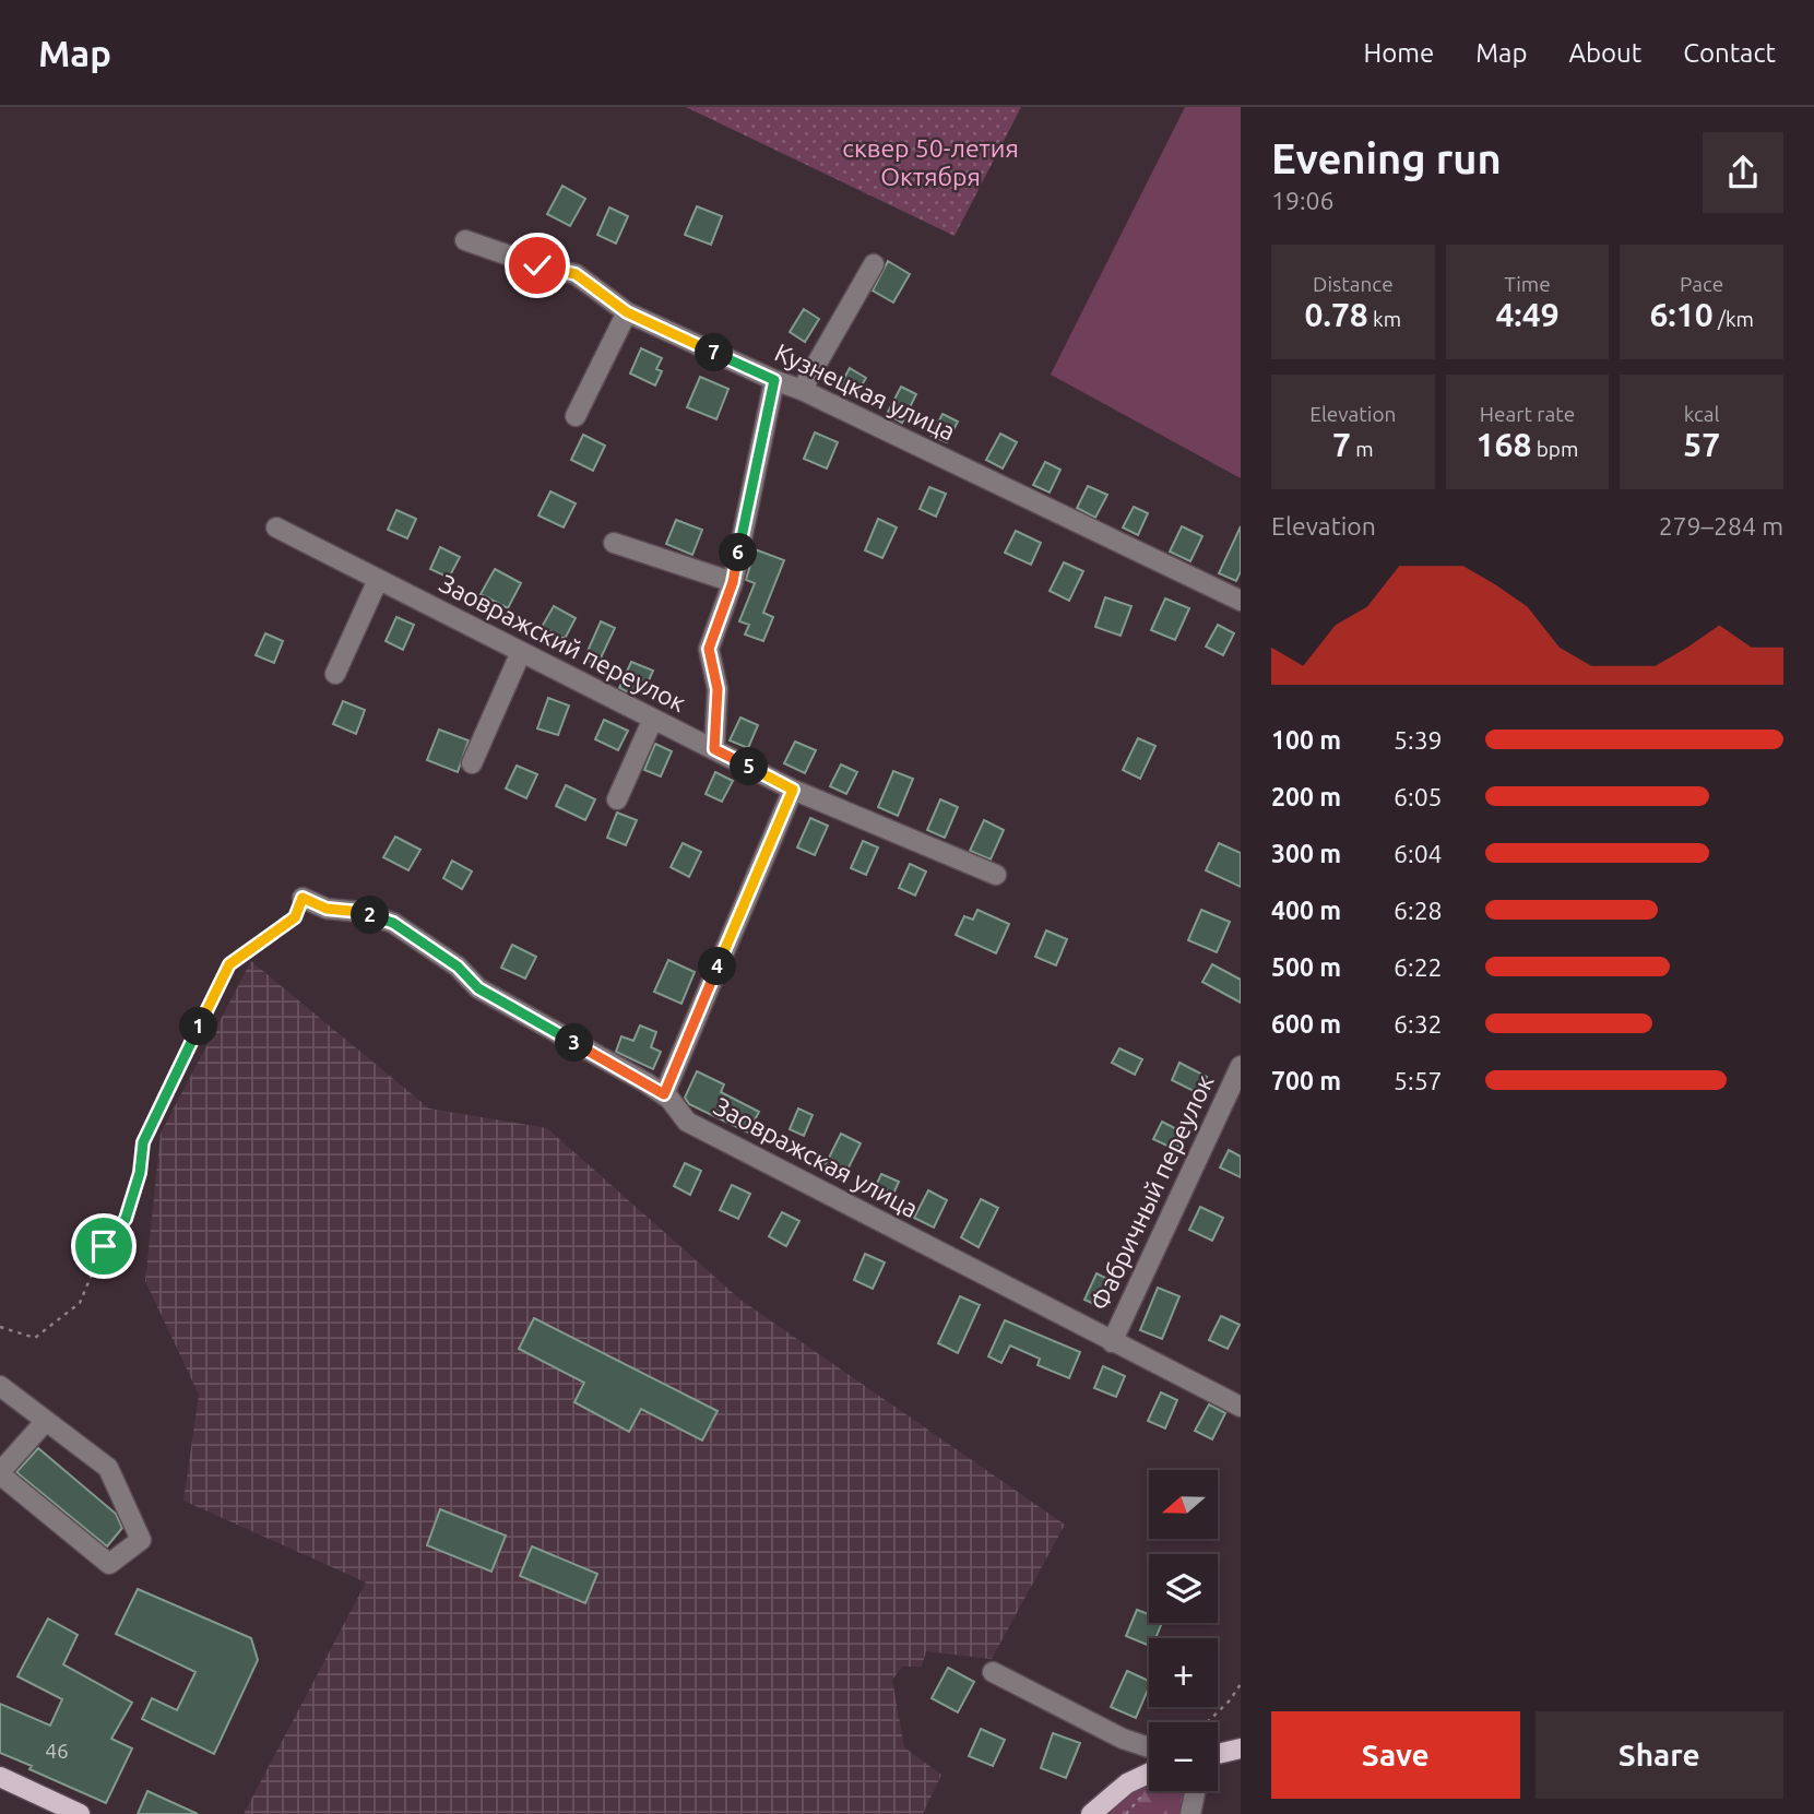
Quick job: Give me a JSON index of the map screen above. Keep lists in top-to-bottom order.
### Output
{
  "streets": {
    "street": [
      "Кузнецкая улица",
      "Заовражский переулок",
      "Заовражская улица",
      "Фабричный переулок"
    ]
  },
  "crossings": [
    ["Заовражская улица", "Фабричный переулок"]
  ],
  "parks": ["сквер 50-летия Октября"],
  "house_numbers": ["46"],
  "north": "left",
  "page": {
    "header": "Map",
    "nav": [
      "Home",
      "Map",
      "About",
      "Contact"
    ],
    "heading": ["Evening run", "19:06"],
    "stats": [
      ["Distance", "0.78 km"],
      ["Time", "4:49"],
      ["Pace", "6:10 /km"],
      ["Elevation", "7 m"],
      ["Heart rate", "168 bpm"],
      ["kcal", "57"]
    ],
    "pins": [
      "7",
      "6",
      "5",
      "2",
      "4",
      "1",
      "3"
    ],
    "chart": ["Elevation", "279–284 m"],
    "list": [
      {
        "name": "100 m",
        "note": "5:39"
      },
      {
        "name": "200 m",
        "note": "6:05"
      },
      {
        "name": "300 m",
        "note": "6:04"
      },
      {
        "name": "400 m",
        "note": "6:28"
      },
      {
        "name": "500 m",
        "note": "6:22"
      },
      {
        "name": "600 m",
        "note": "6:32"
      },
      {
        "name": "700 m",
        "note": "5:57"
      }
    ],
    "map_buttons": ["+", "−"],
    "buttons": ["Save", "Share"]
  }
}
